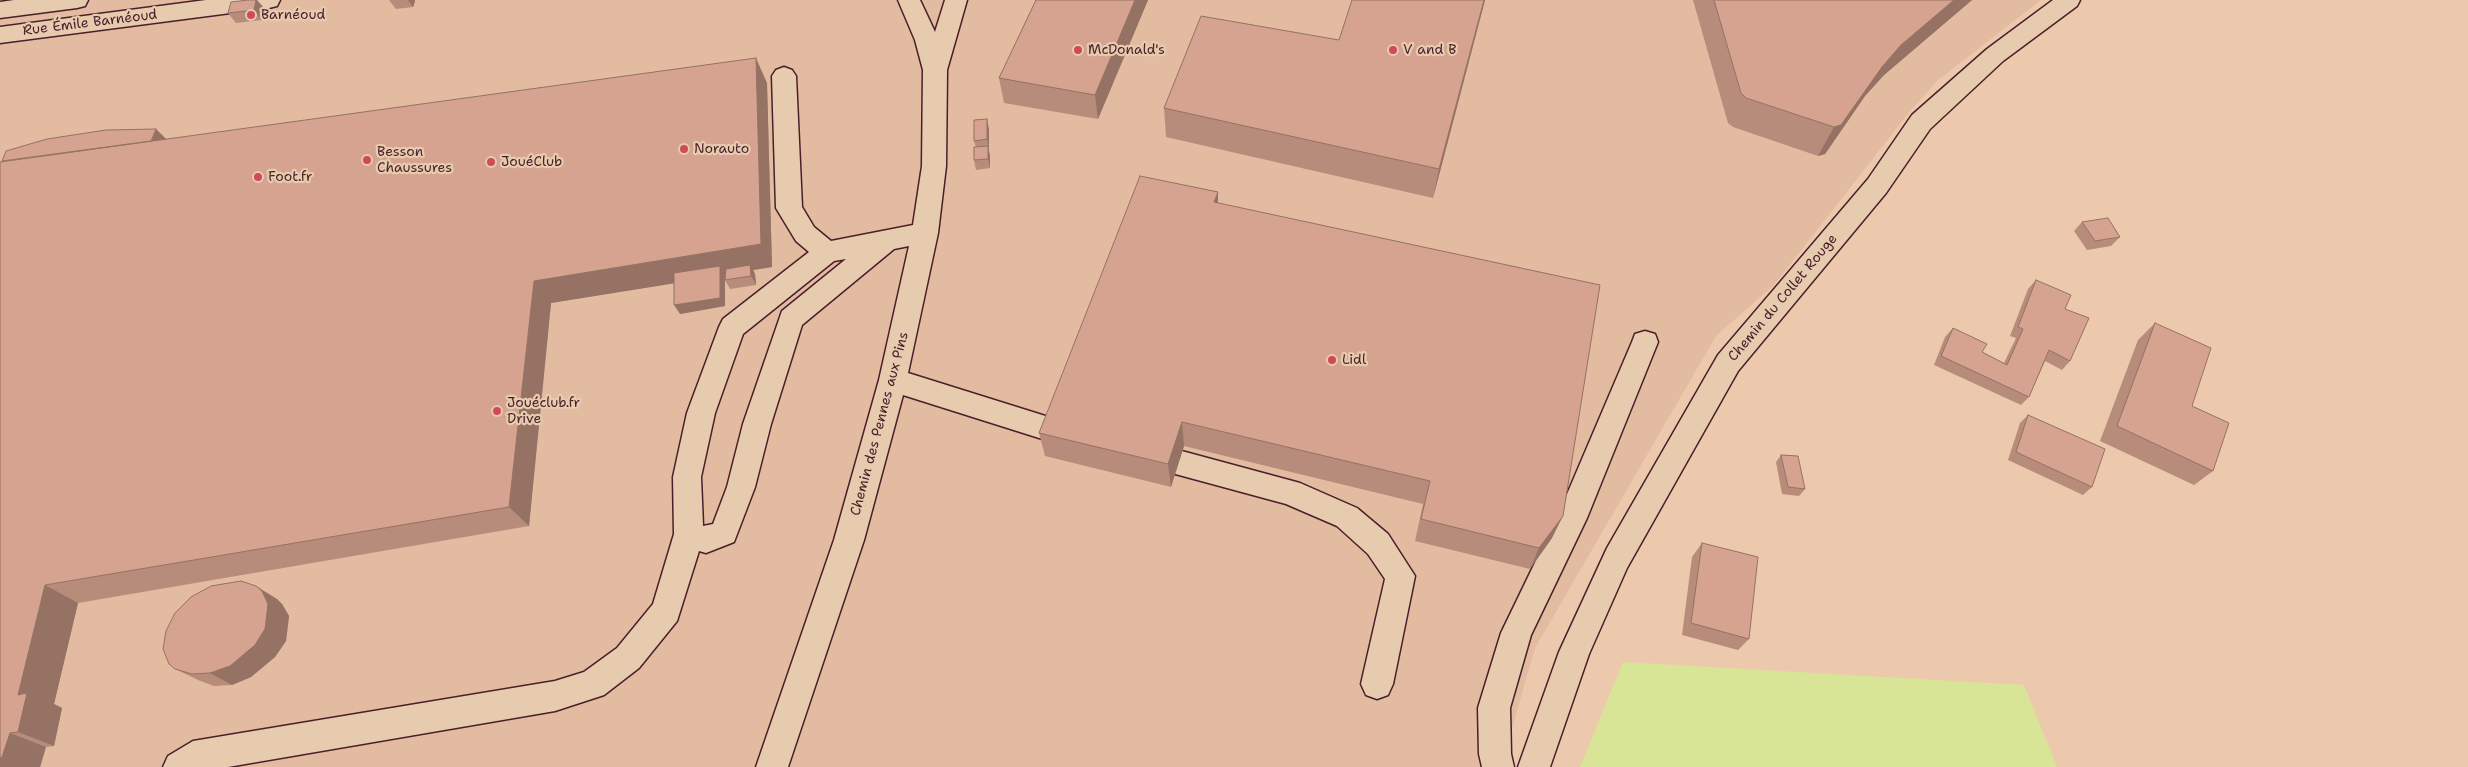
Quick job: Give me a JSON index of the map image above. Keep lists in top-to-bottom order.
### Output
{
  "streets": {
    "street": ["Rue Émile Barnéoud", "Chemin du Collet Rouge", "Chemin des Pennes aux Pins"]
  },
  "places": [
    "Barnéoud",
    "McDonald's",
    "V and B",
    "Norauto",
    "Besson Chaussures",
    "JouéClub",
    "Foot.fr",
    "Lidl",
    "Jouéclub.fr Drive"
  ]
}
